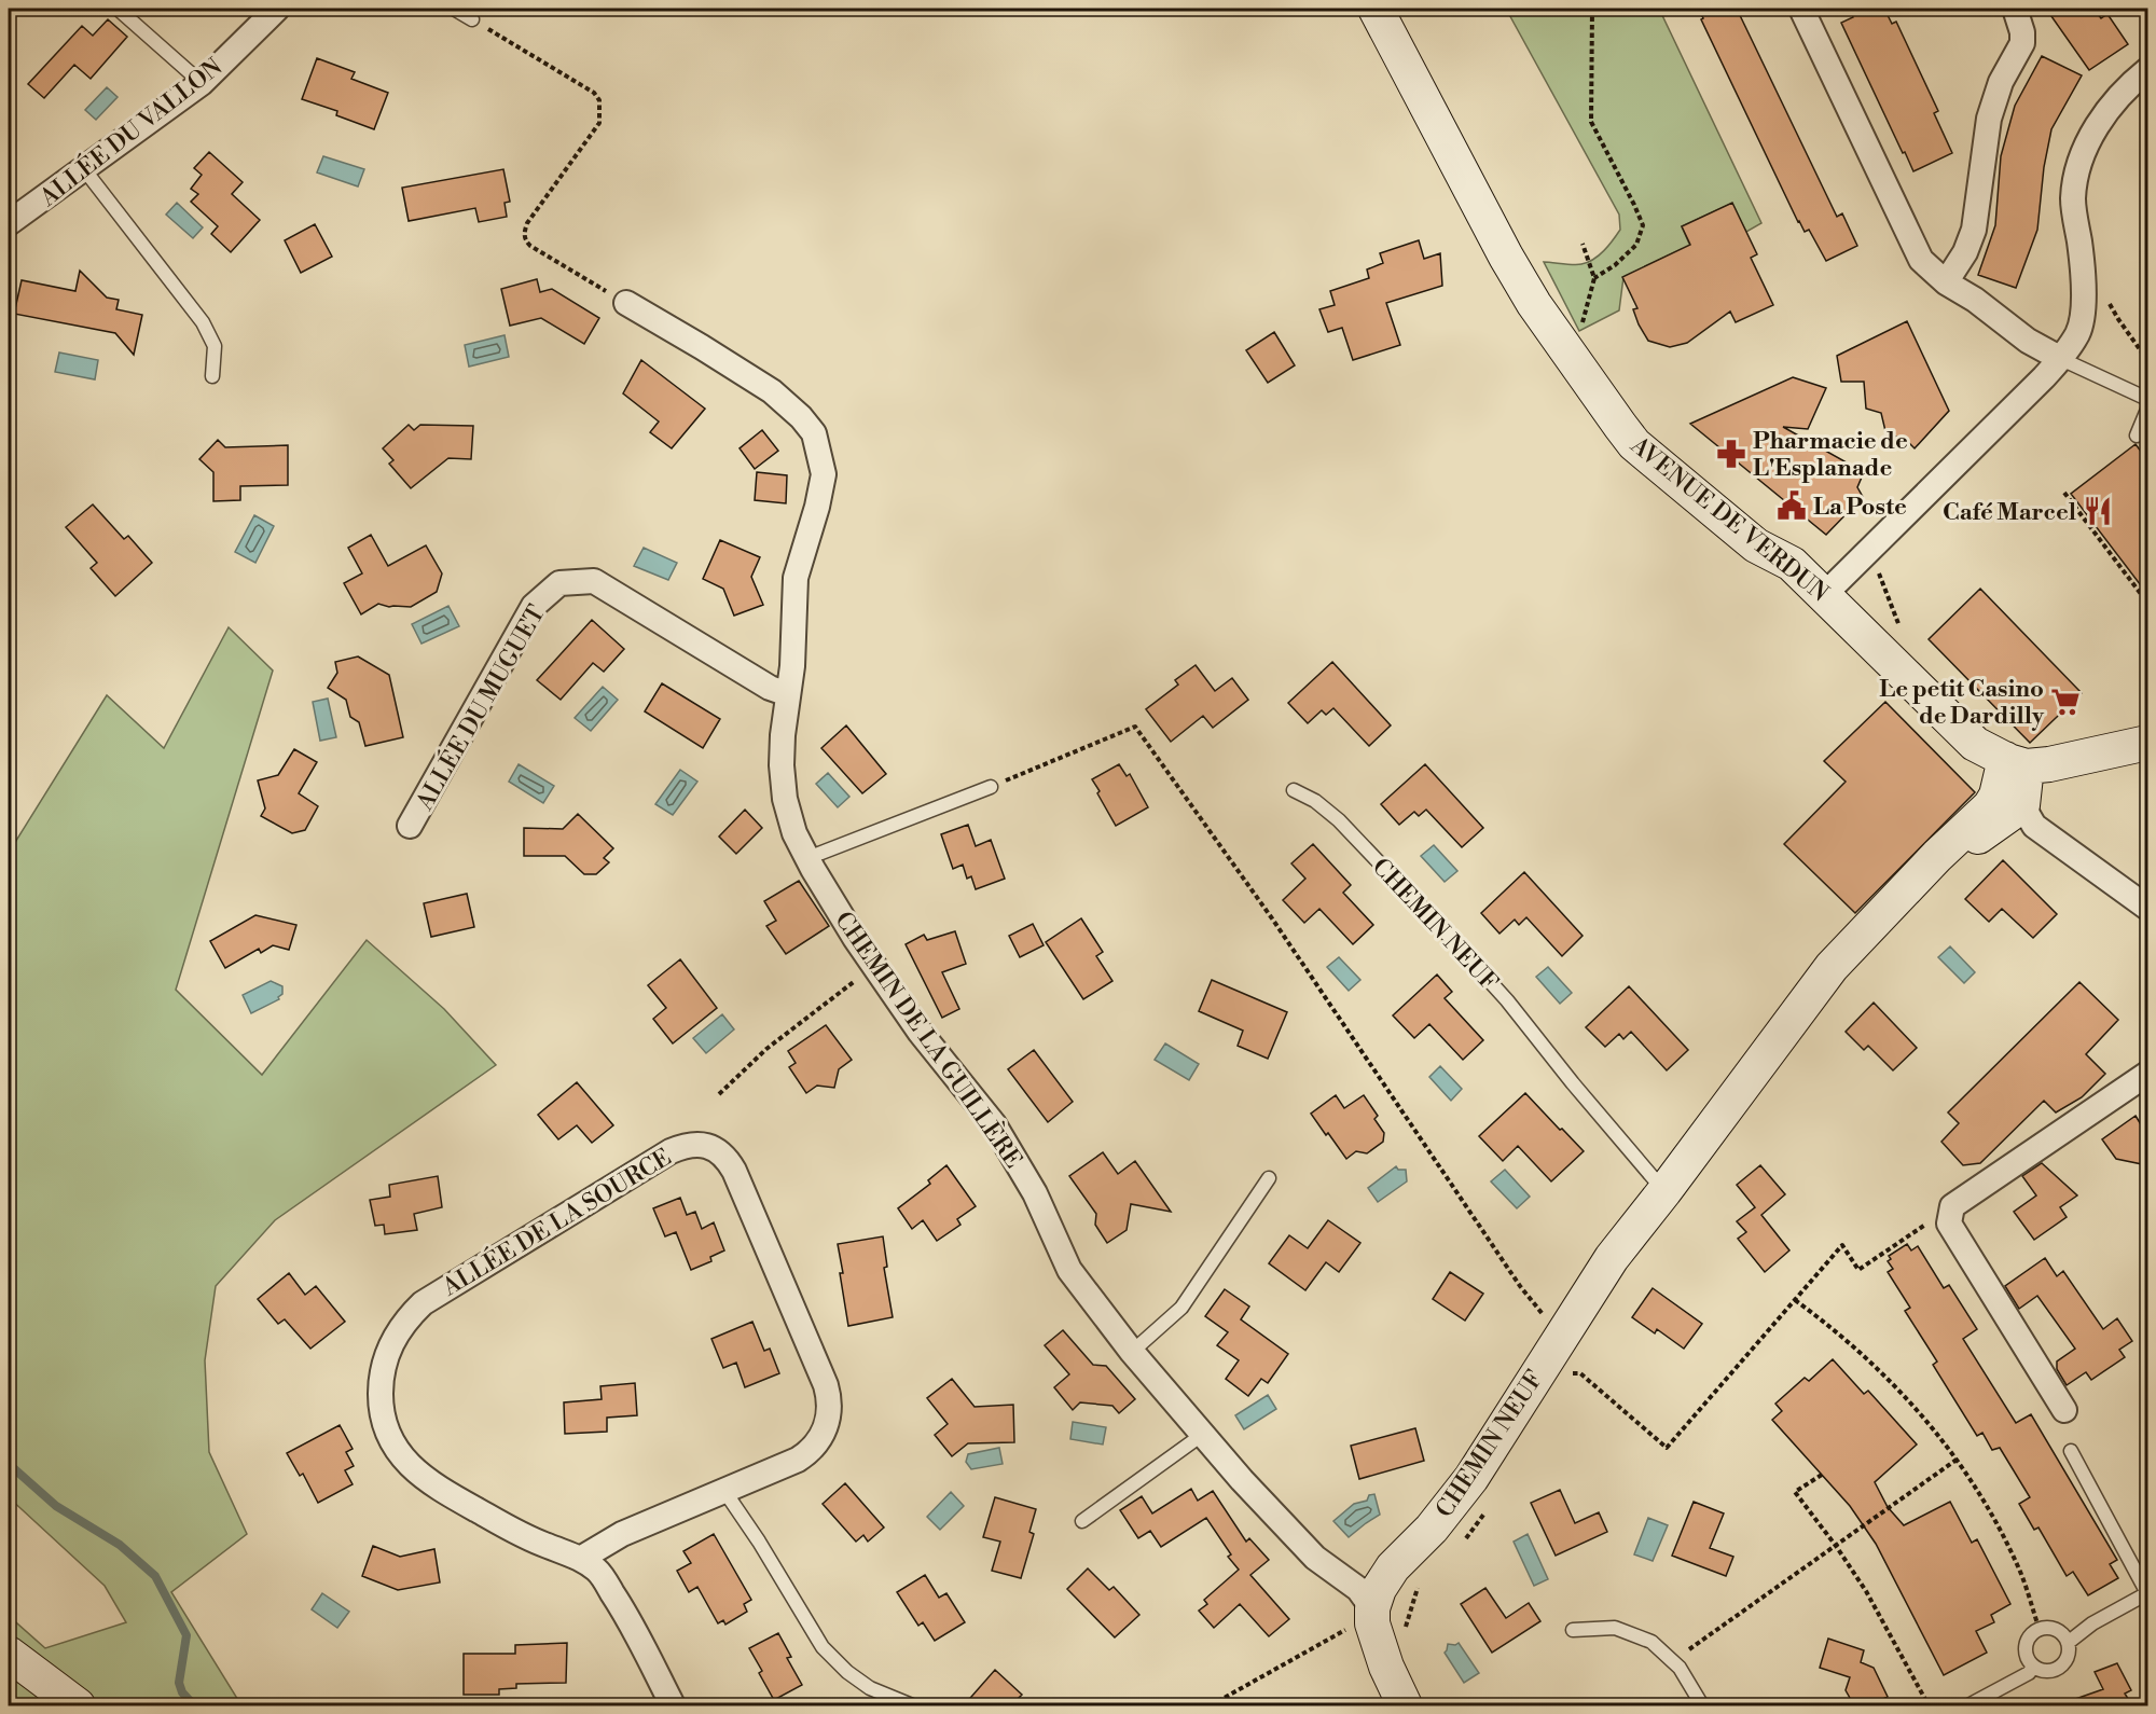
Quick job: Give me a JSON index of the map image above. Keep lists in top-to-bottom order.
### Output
{
  "streets": {
    "street": [
      "ALLÉE DU VALLON",
      "AVENUE DE VERDUN",
      "ALLÉE DU MUGUET",
      "CHEMIN NEUF",
      "CHEMIN DE LA GUILLÈRE",
      "ALLÉE DE LA SOURCE"
    ]
  },
  "crossings": [
    ["AVENUE DE VERDUN", "CHEMIN NEUF"],
    ["ALLÉE DU MUGUET", "CHEMIN DE LA GUILLÈRE"],
    ["CHEMIN NEUF", "CHEMIN DE LA GUILLÈRE"]
  ],
  "places": {
    "pharmacy": ["Pharmacie de L'Esplanade"],
    "public building": ["La Poste"],
    "restaurant": ["Café Marcel"],
    "supermarket": ["Le petit Casino de Dardilly"]
  }
}
